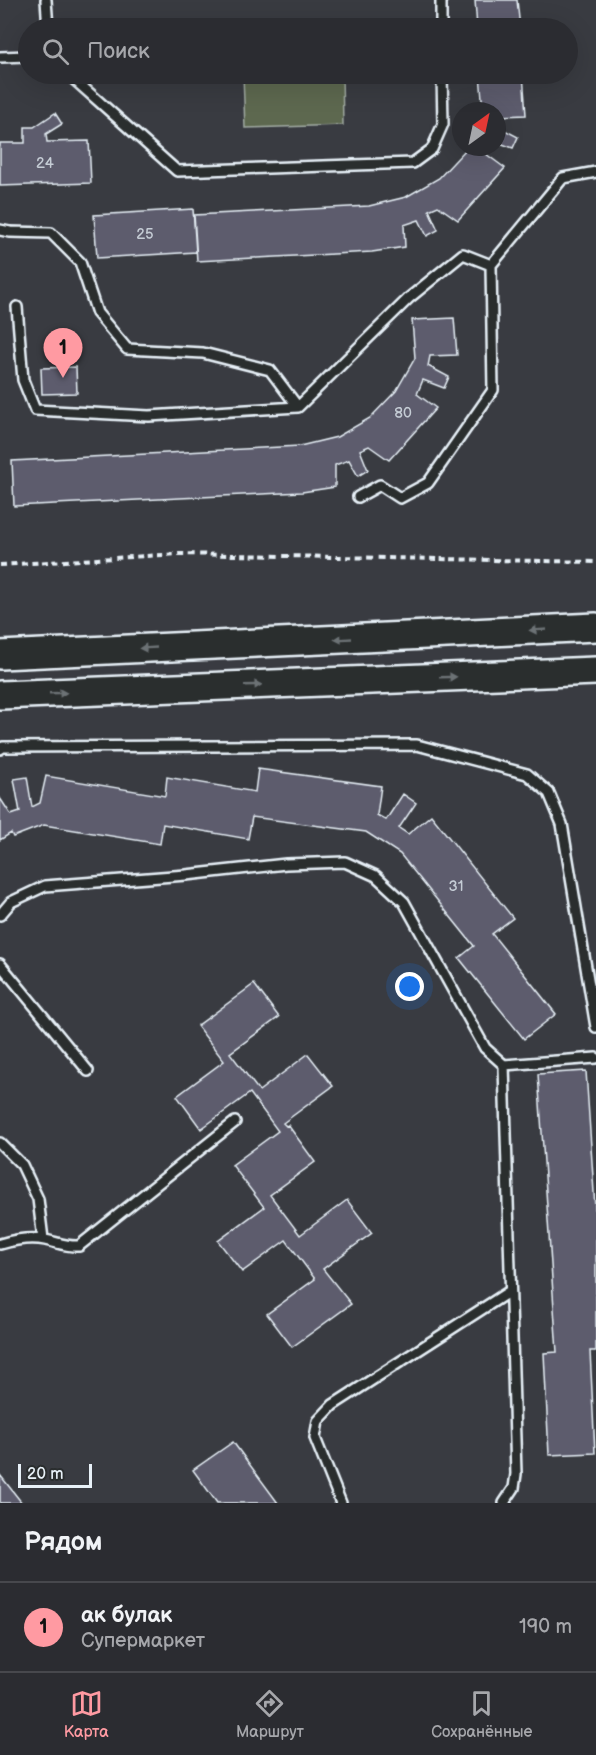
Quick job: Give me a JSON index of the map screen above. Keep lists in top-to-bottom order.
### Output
{
  "house_numbers": [
    "24",
    "25",
    "80",
    "31"
  ],
  "scale_bar": "20 m",
  "north": "top right",
  "page": {
    "search": "Поиск",
    "pins": "1",
    "scale": "20 m",
    "heading": "Рядом",
    "list": [
      {
        "mark": "1",
        "name": "ак булак",
        "note": "Супермаркет",
        "value": "190 m"
      }
    ],
    "nav": ["Карта", "Маршрут", "Сохранённые"]
  }
}
